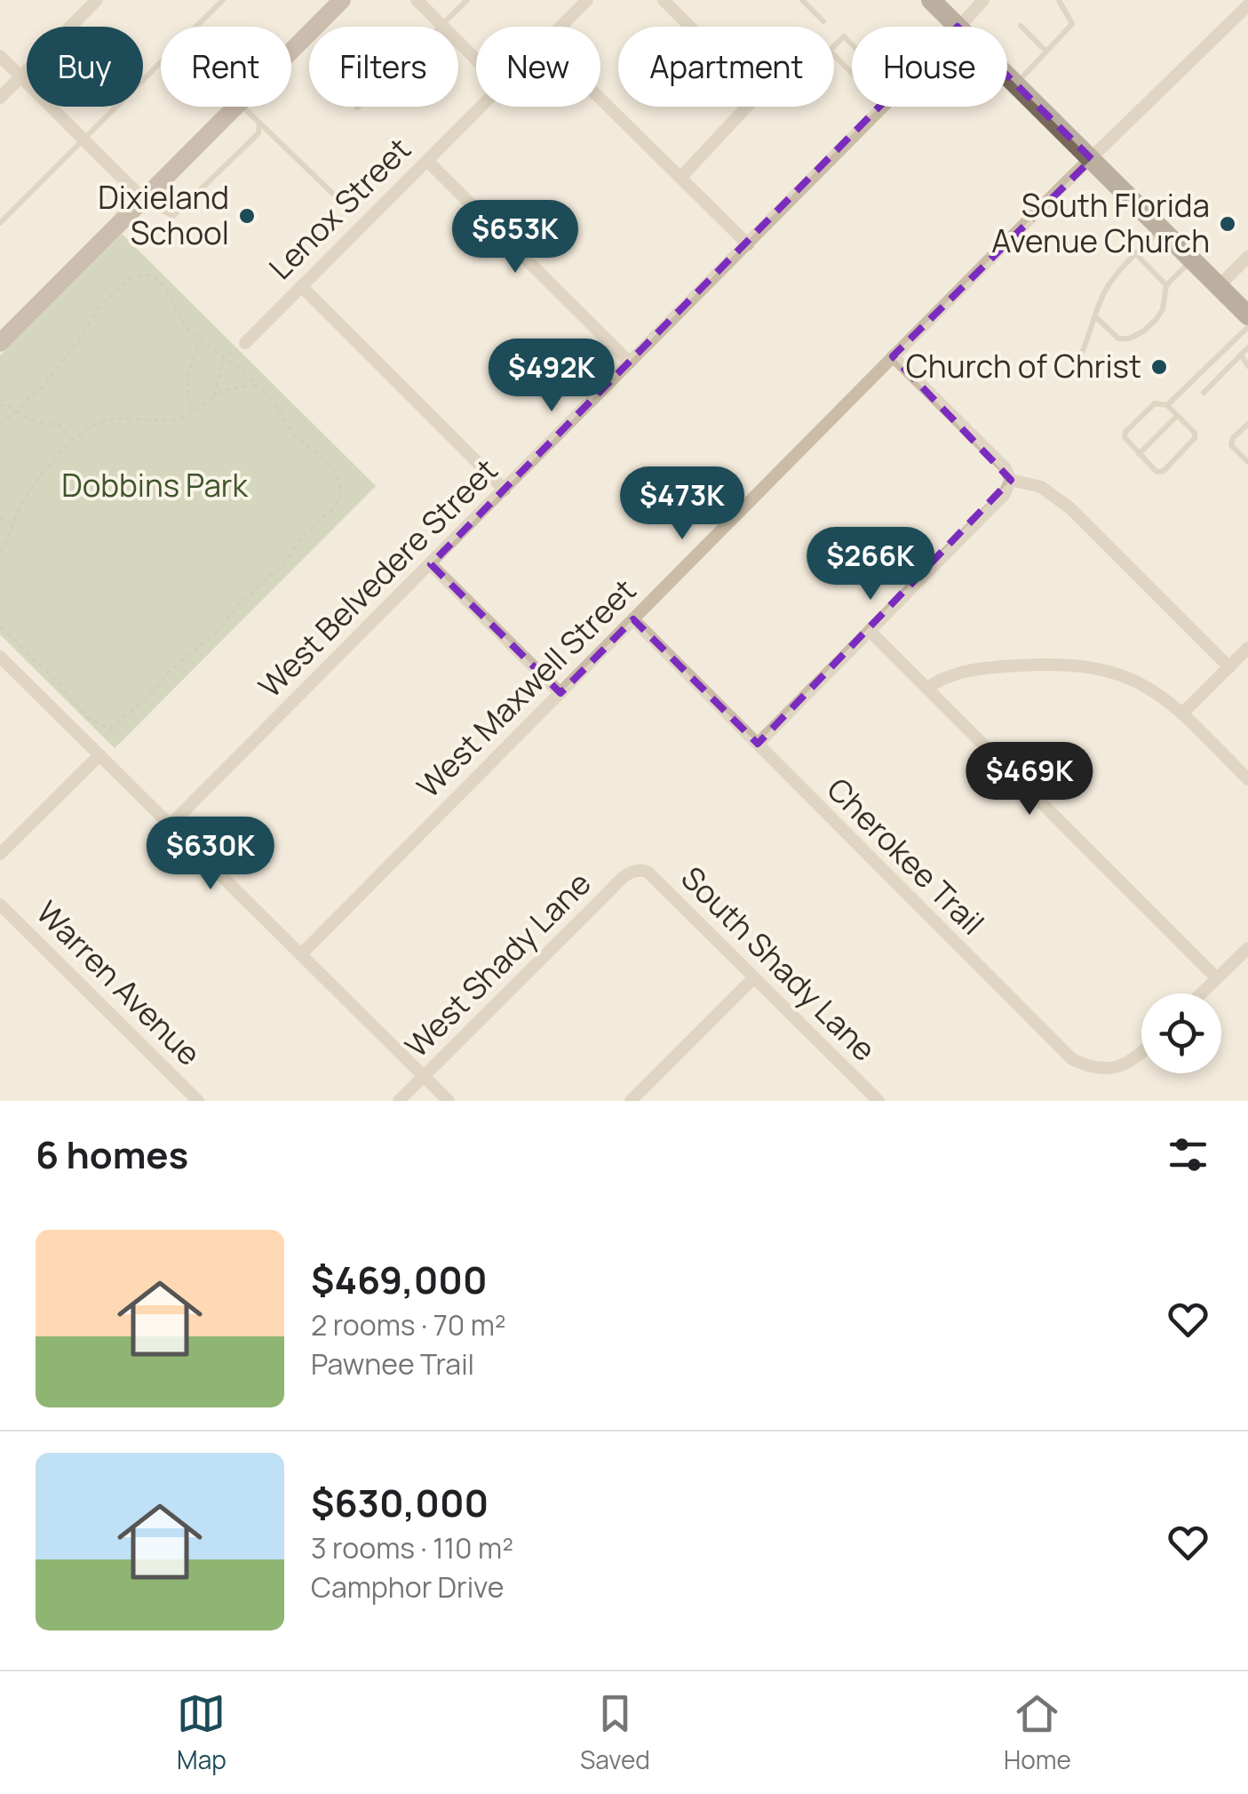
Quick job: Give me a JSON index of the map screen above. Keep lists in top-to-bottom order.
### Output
{
  "streets": {
    "street": [
      "Lenox Street",
      "West Belvedere Street",
      "West Maxwell Street",
      "Cherokee Trail",
      "South Shady Lane",
      "West Shady Lane",
      "Warren Avenue"
    ]
  },
  "crossings": [
    ["West Maxwell Street", "Cherokee Trail"],
    ["South Shady Lane", "West Shady Lane"]
  ],
  "parks": ["Dobbins Park"],
  "places": ["Dixieland School", "South Florida Avenue Church", "Church of Christ"],
  "page": {
    "chip": [
      "Buy",
      "Rent",
      "Filters",
      "New",
      "Apartment",
      "House"
    ],
    "price": [
      "$653K",
      "$492K",
      "$473K",
      "$266K",
      "$469K",
      "$630K"
    ],
    "heading": "6 homes",
    "list": [
      {
        "name": "$469,000",
        "note": "2 rooms · 70 m² · Pawnee Trail"
      },
      {
        "name": "$630,000",
        "note": "3 rooms · 110 m² · Camphor Drive"
      }
    ],
    "tabs": ["Map", "Saved", "Home"]
  }
}
